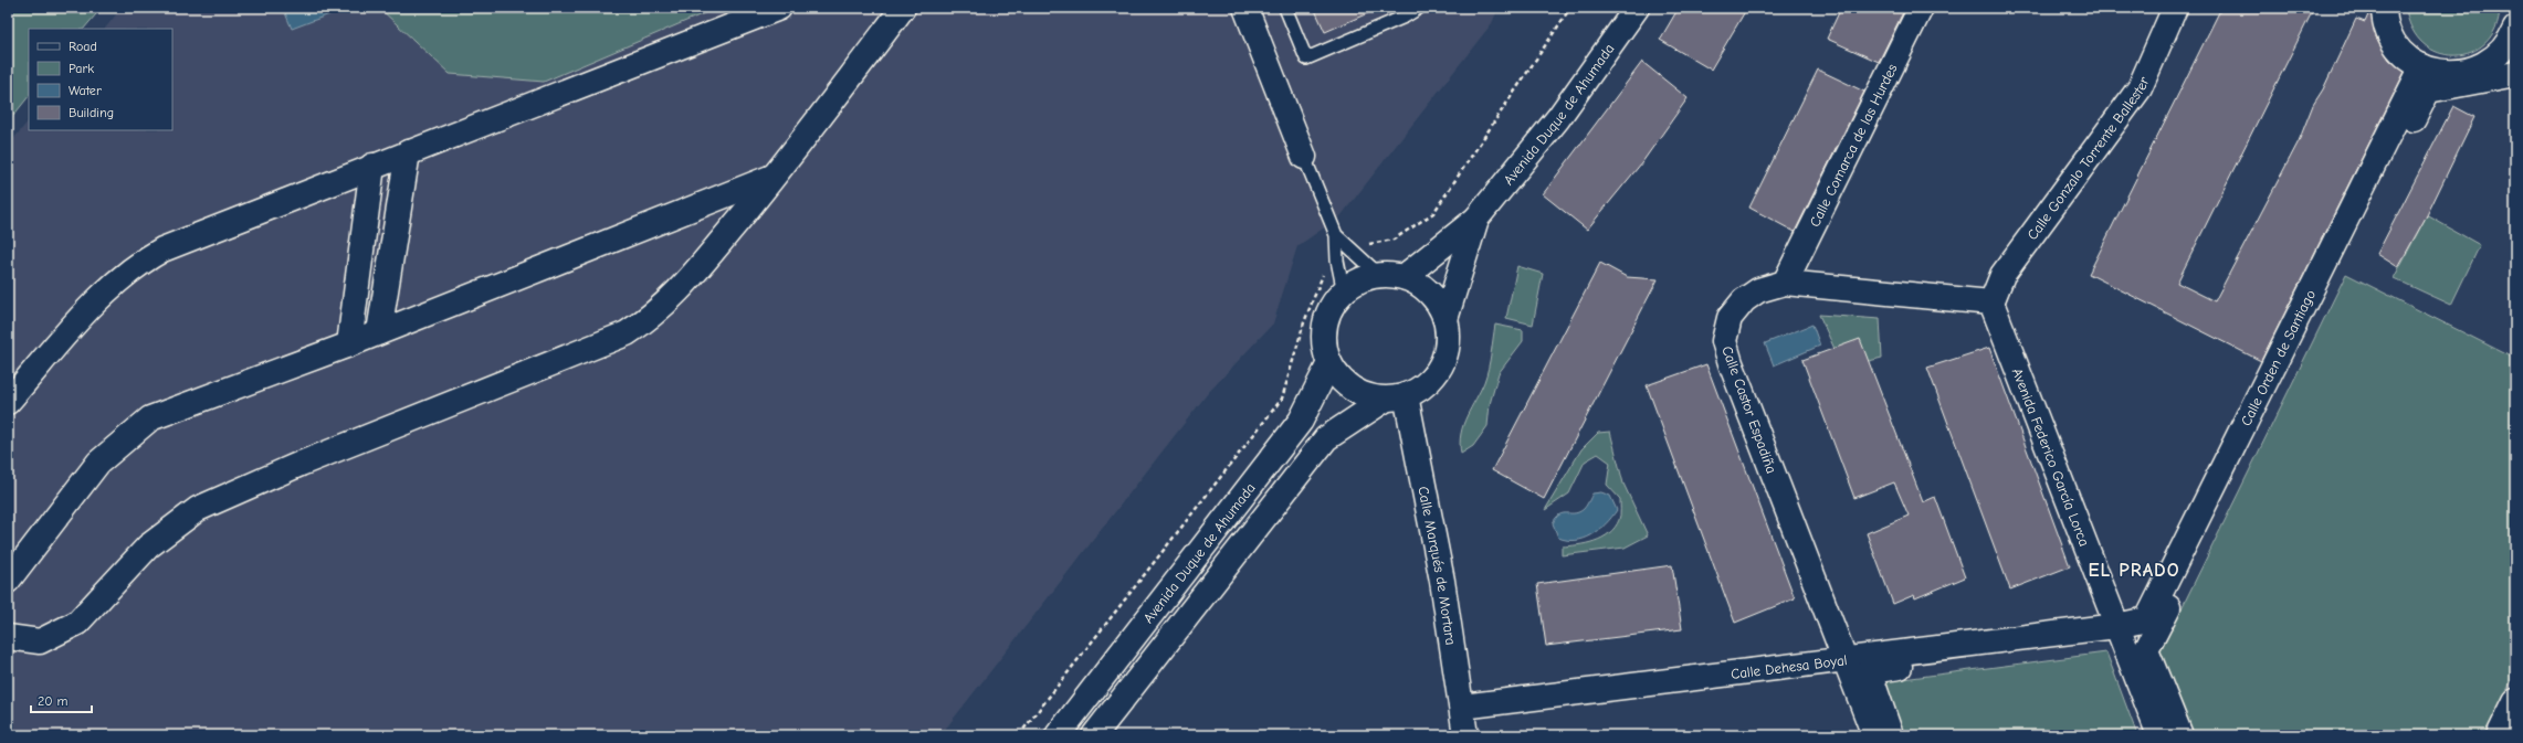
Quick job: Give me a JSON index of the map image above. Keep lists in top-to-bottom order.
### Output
{
  "streets": {
    "street": [
      "Avenida Duque de Ahumada",
      "Calle Comarca de las Hurdes",
      "Calle Gonzalo Torrente Ballester",
      "Calle Orden de Santiago",
      "Calle Castor Espadiña",
      "Avenida Federico García Lorca",
      "Calle Marqués de Mortara",
      "Calle Dehesa Boyal"
    ]
  },
  "crossings": [
    ["Avenida Duque de Ahumada", "Calle Marqués de Mortara"],
    ["Calle Comarca de las Hurdes", "Calle Castor Espadiña"],
    ["Calle Gonzalo Torrente Ballester", "Calle Castor Espadiña"],
    ["Calle Gonzalo Torrente Ballester", "Avenida Federico García Lorca"],
    ["Calle Orden de Santiago", "Avenida Federico García Lorca"],
    ["Calle Orden de Santiago", "Calle Dehesa Boyal"],
    ["Calle Castor Espadiña", "Avenida Federico García Lorca"],
    ["Calle Castor Espadiña", "Calle Dehesa Boyal"],
    ["Avenida Federico García Lorca", "Calle Dehesa Boyal"],
    ["Calle Marqués de Mortara", "Calle Dehesa Boyal"]
  ],
  "districts": ["EL PRADO"],
  "legend": [
    "Road",
    "Park",
    "Water",
    "Building"
  ],
  "scale_bar": "20 m"
}
